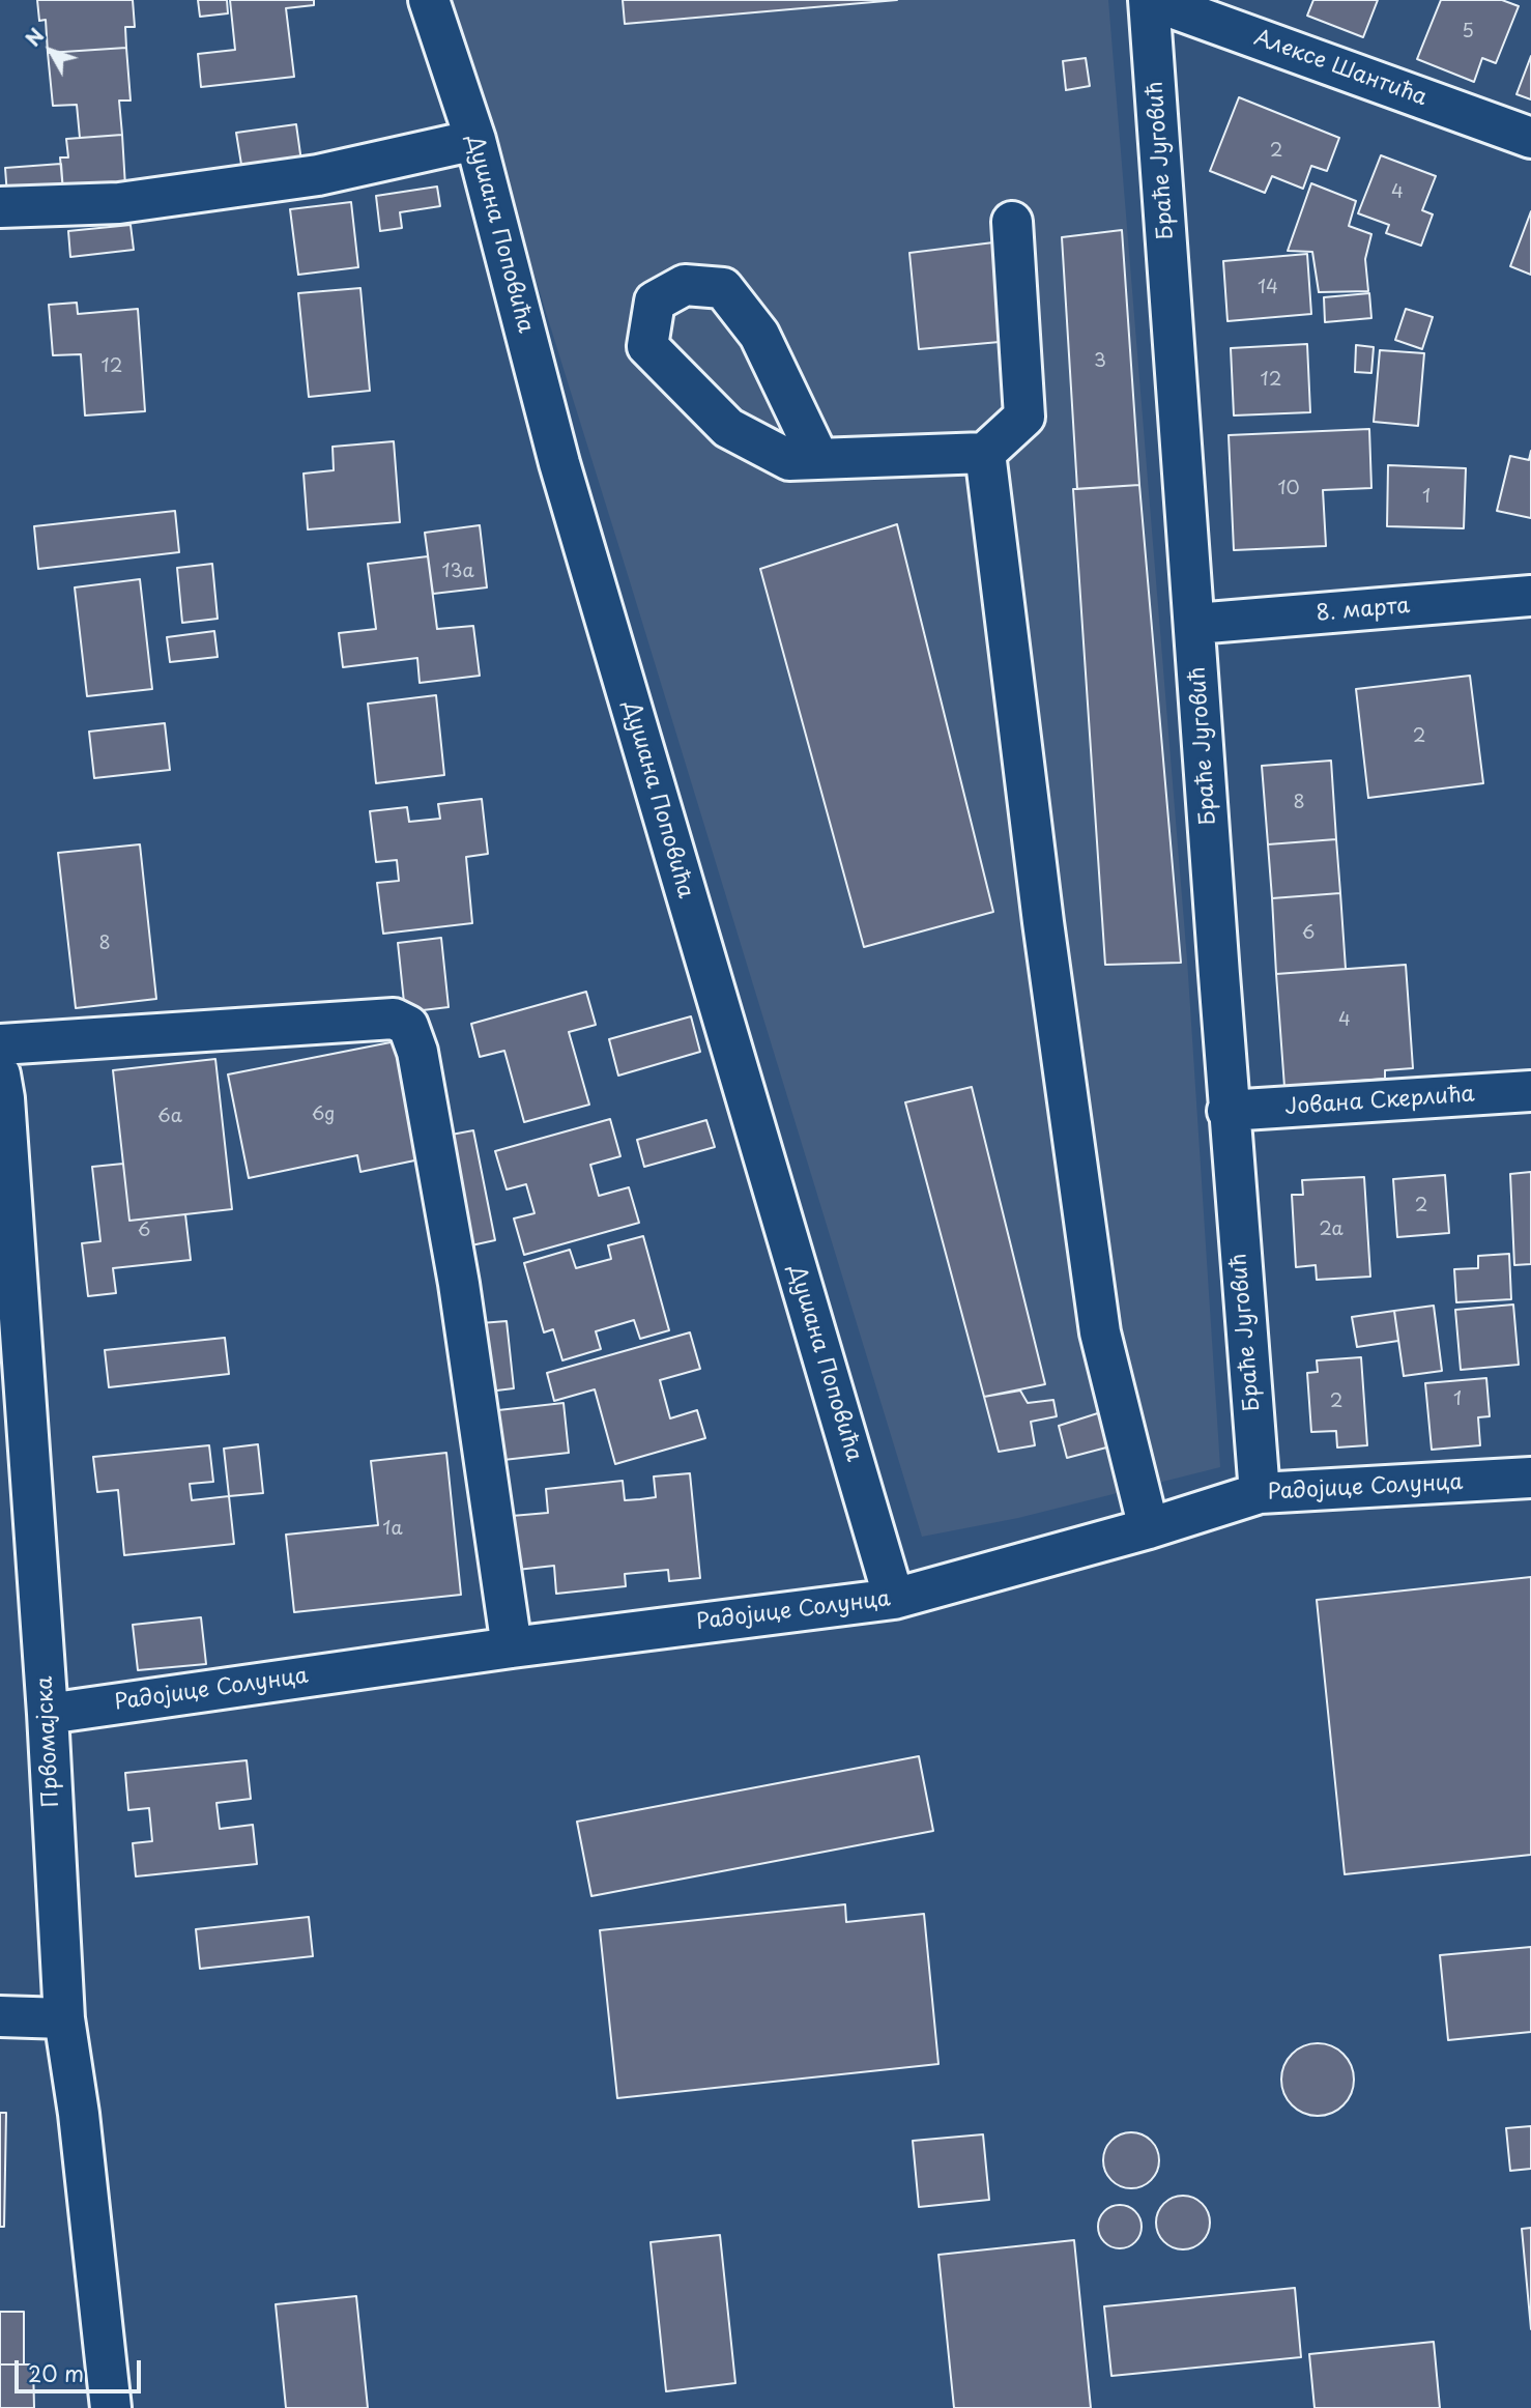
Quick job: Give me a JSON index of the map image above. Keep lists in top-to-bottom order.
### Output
{
  "streets": {
    "street": [
      "Алексе Шантића",
      "Браће Југовић",
      "Душана Поповића",
      "8. марта",
      "Јована Скерлића",
      "Радојице Солунца",
      "Првомајска"
    ]
  },
  "crossings": [
    ["Алексе Шантића", "Браће Југовић"],
    ["Браће Југовић", "8. марта"],
    ["Браће Југовић", "Јована Скерлића"],
    ["Браће Југовић", "Радојице Солунца"],
    ["Душана Поповића", "Радојице Солунца"],
    ["Радојице Солунца", "Првомајска"]
  ],
  "house_numbers": [
    "5",
    "2",
    "4",
    "14",
    "3",
    "12",
    "12",
    "10",
    "1",
    "13a",
    "2",
    "8",
    "6",
    "8",
    "4",
    "6g",
    "6a",
    "2",
    "2a",
    "6",
    "1",
    "2",
    "1a"
  ],
  "scale_bar": "20 m",
  "north": "top left"
}
